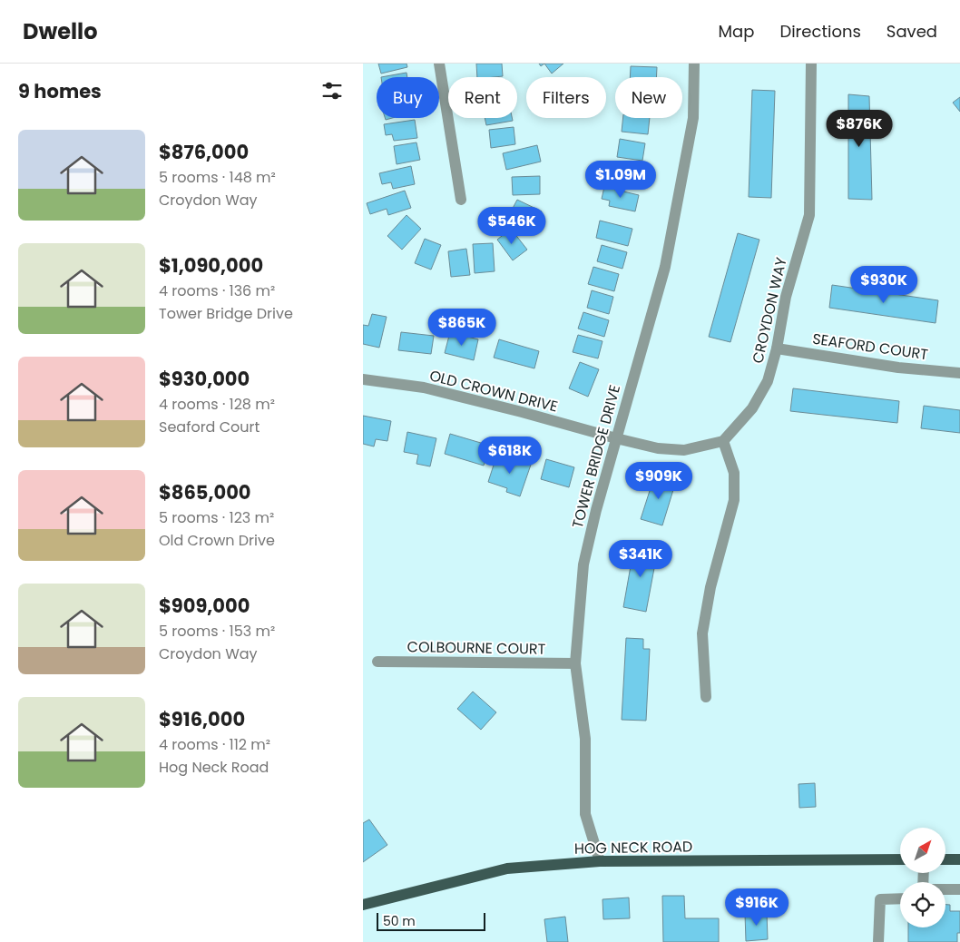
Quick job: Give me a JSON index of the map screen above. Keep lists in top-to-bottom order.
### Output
{
  "streets": {
    "main road": ["HOG NECK ROAD"],
    "street": [
      "CROYDON WAY",
      "SEAFORD COURT",
      "OLD CROWN DRIVE",
      "TOWER BRIDGE DRIVE",
      "COLBOURNE COURT"
    ]
  },
  "crossings": [
    ["CROYDON WAY", "SEAFORD COURT"],
    ["OLD CROWN DRIVE", "TOWER BRIDGE DRIVE"],
    ["TOWER BRIDGE DRIVE", "COLBOURNE COURT"],
    ["TOWER BRIDGE DRIVE", "HOG NECK ROAD"]
  ],
  "scale_bar": "50 m",
  "north": "top right",
  "page": {
    "header": "Dwello",
    "nav": ["Map", "Directions", "Saved"],
    "heading": "9 homes",
    "chip": [
      "Buy",
      "Rent",
      "Filters",
      "New"
    ],
    "price": [
      "$876K",
      "$1.09M",
      "$546K",
      "$930K",
      "$865K",
      "$618K",
      "$909K",
      "$341K",
      "$916K"
    ],
    "list": [
      {
        "name": "$876,000",
        "note": "5 rooms · 148 m² · Croydon Way"
      },
      {
        "name": "$1,090,000",
        "note": "4 rooms · 136 m² · Tower Bridge Drive"
      },
      {
        "name": "$930,000",
        "note": "4 rooms · 128 m² · Seaford Court"
      },
      {
        "name": "$865,000",
        "note": "5 rooms · 123 m² · Old Crown Drive"
      },
      {
        "name": "$909,000",
        "note": "5 rooms · 153 m² · Croydon Way"
      },
      {
        "name": "$916,000",
        "note": "4 rooms · 112 m² · Hog Neck Road"
      }
    ],
    "scale": "50 m"
  }
}
